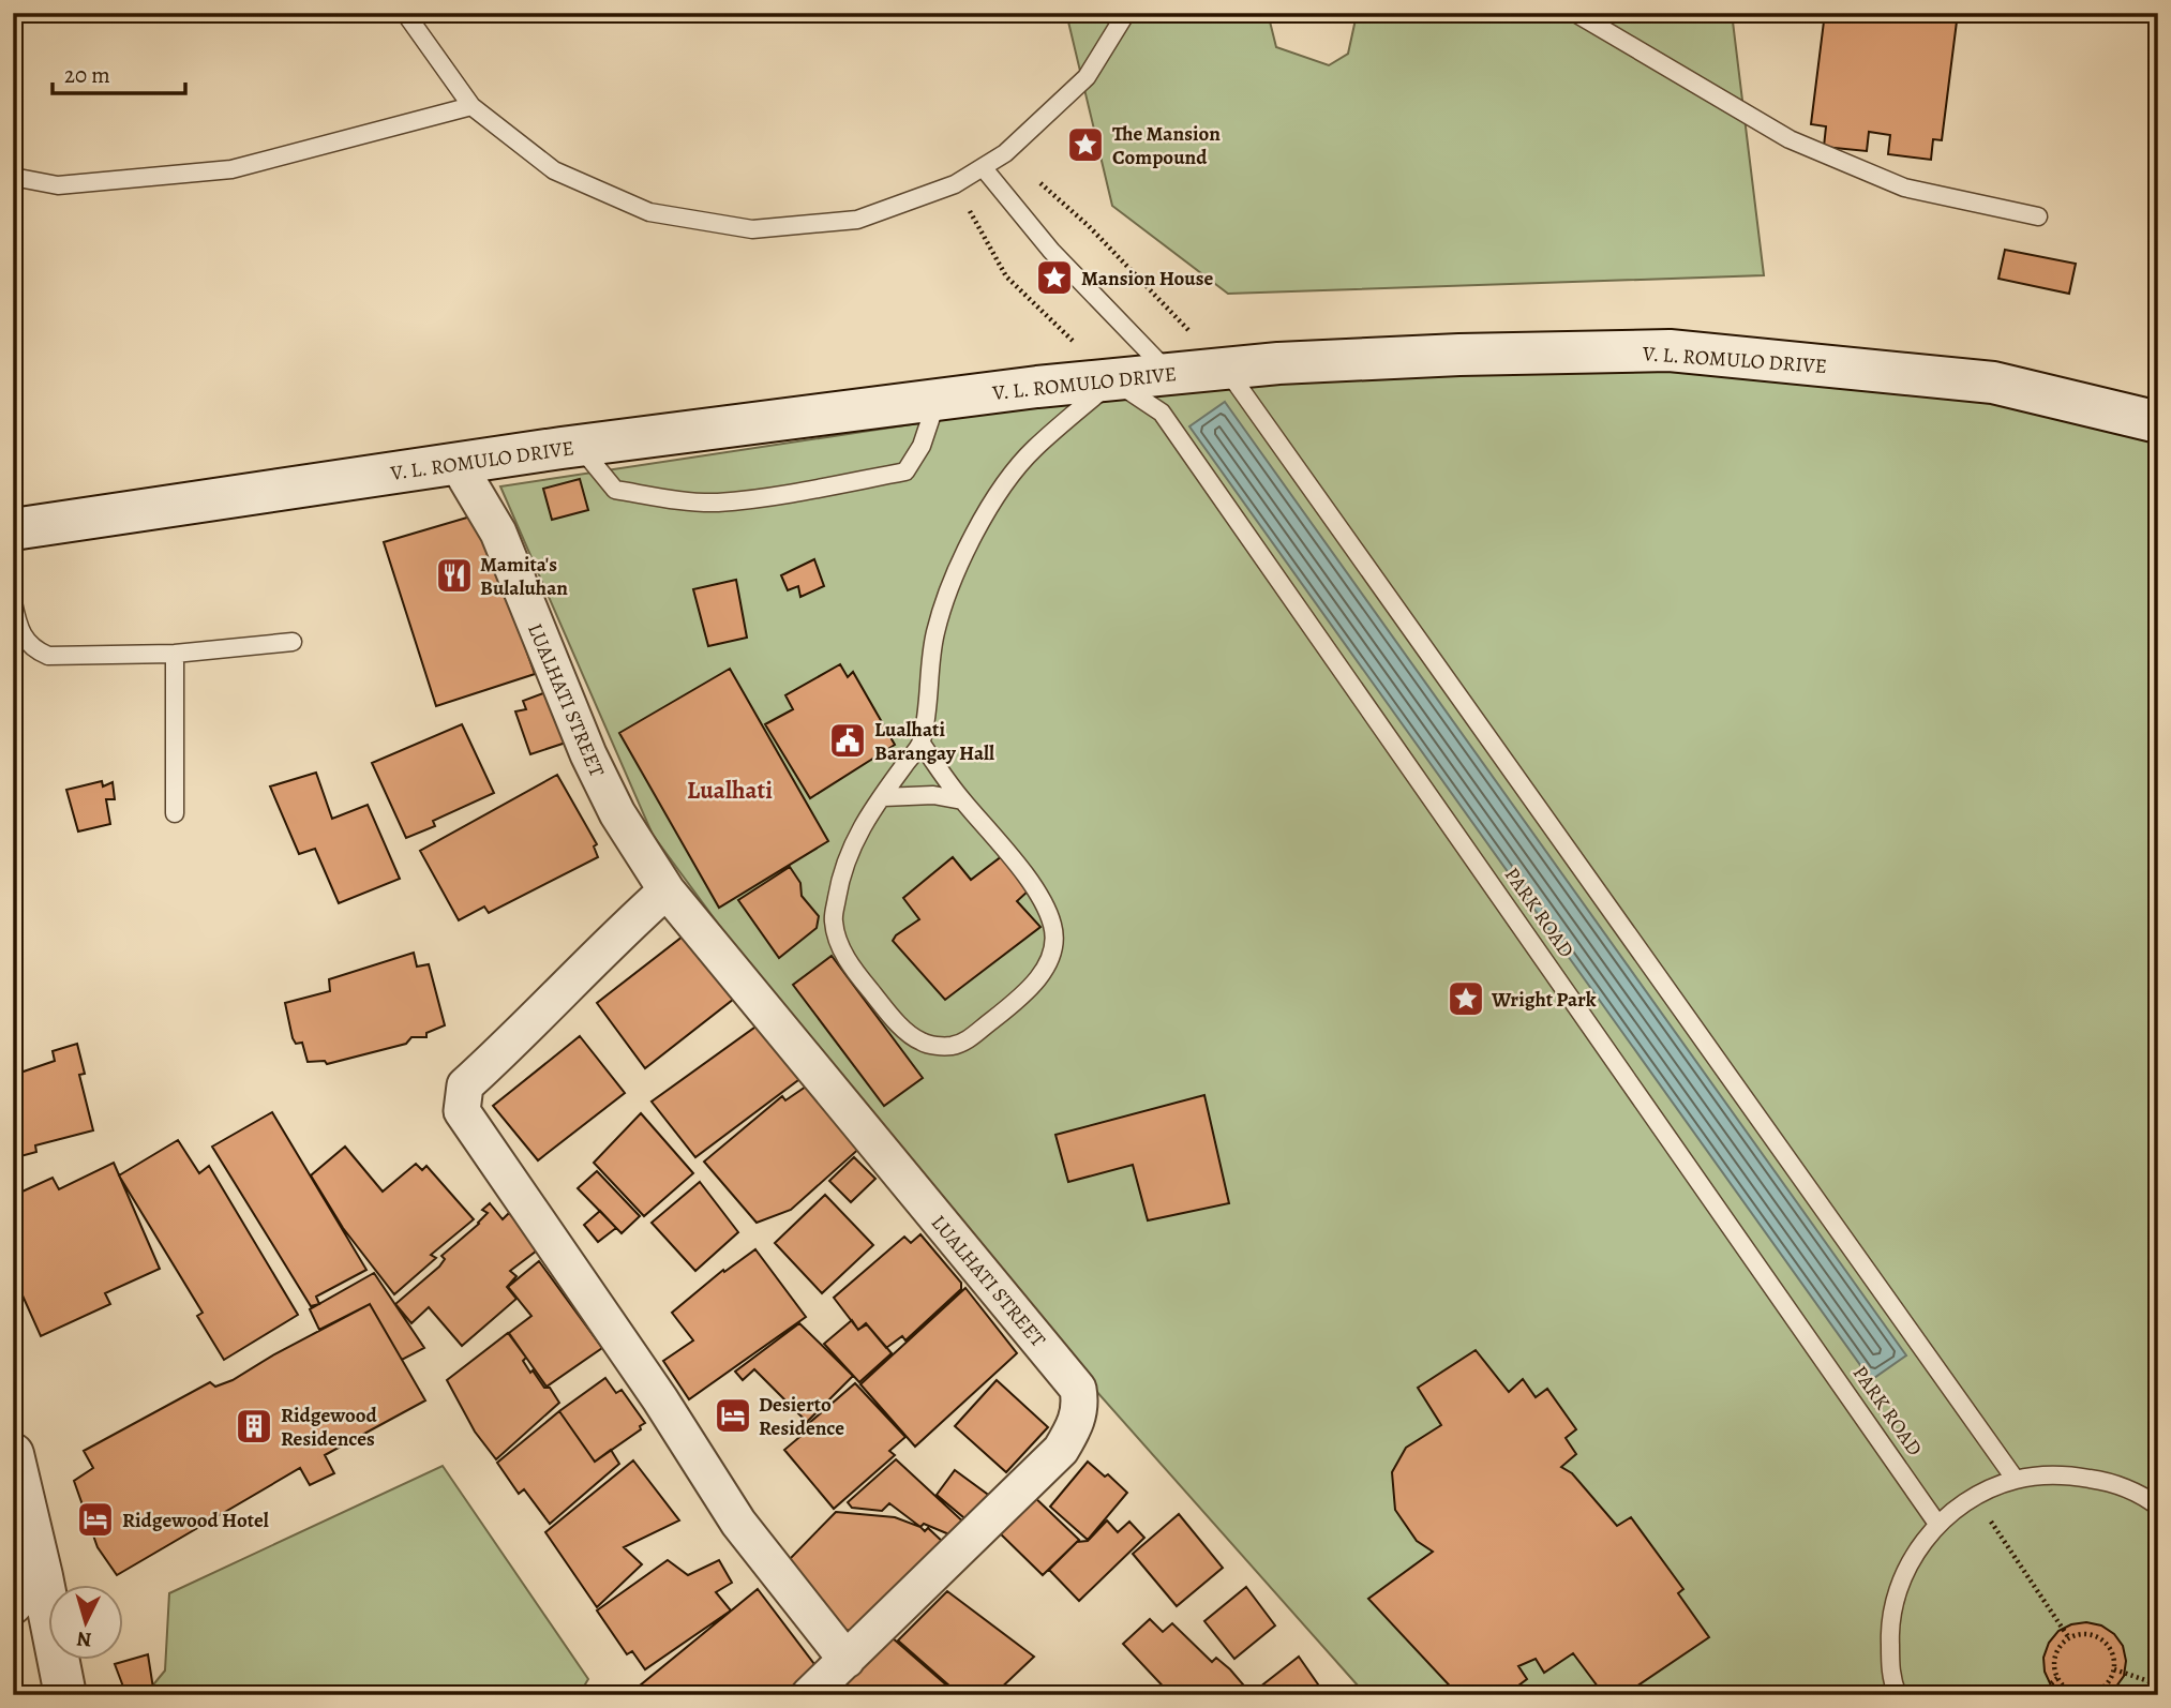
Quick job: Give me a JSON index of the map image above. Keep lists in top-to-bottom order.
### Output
{
  "streets": {
    "main road": ["V. L. ROMULO DRIVE"],
    "street": ["LUALHATI STREET"],
    "lane": ["PARK ROAD"]
  },
  "crossings": [
    ["V. L. ROMULO DRIVE", "LUALHATI STREET"],
    ["V. L. ROMULO DRIVE", "PARK ROAD"]
  ],
  "districts": ["Lualhati"],
  "places": {
    "place": ["The Mansion Compound", "Mansion House", "Wright Park"],
    "restaurant": ["Mamita's Bulaluhan"],
    "public building": ["Lualhati Barangay Hall"],
    "hotel": ["Desierto Residence", "Ridgewood Hotel"],
    "building": ["Ridgewood Residences"]
  },
  "scale_bar": "20 m",
  "north": "bottom"
}
